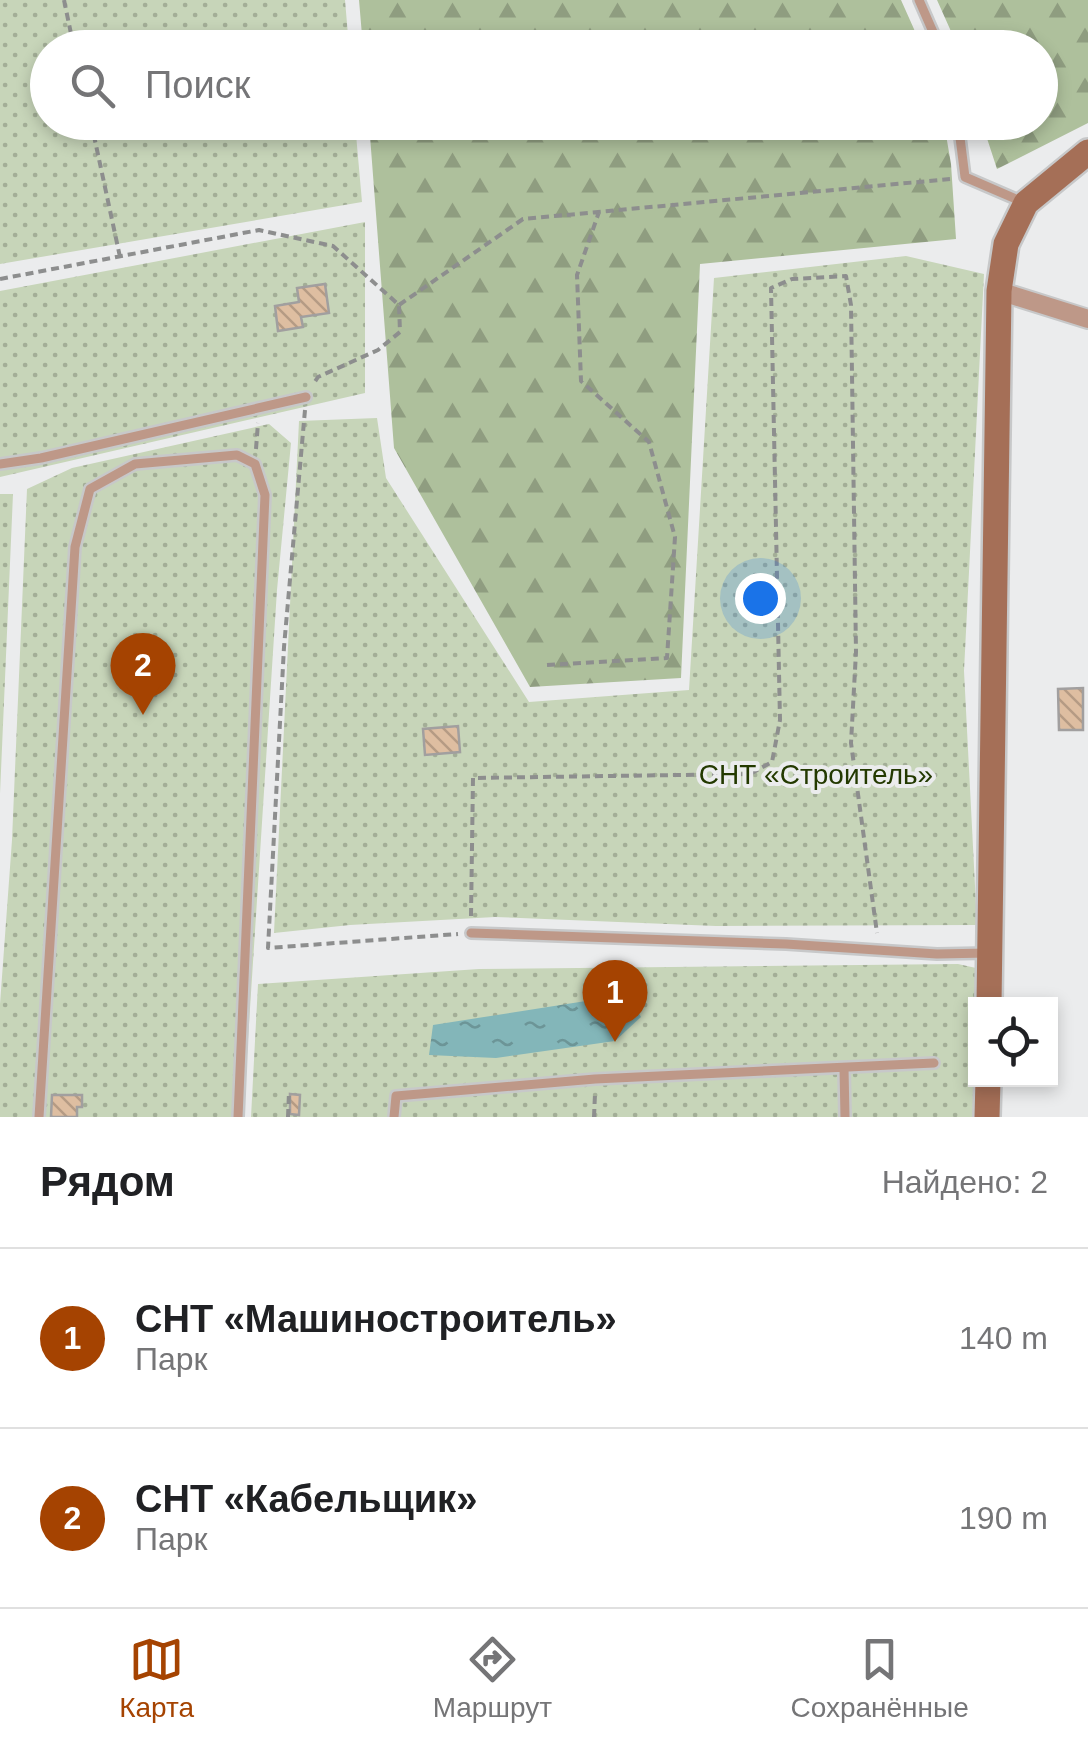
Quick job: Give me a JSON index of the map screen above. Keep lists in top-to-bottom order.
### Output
{
  "parks": ["СНТ «Строитель»"],
  "page": {
    "search": "Поиск",
    "pins": ["2", "1"],
    "heading": ["Рядом", "Найдено: 2"],
    "list": [
      {
        "mark": "1",
        "name": "СНТ «Машиностроитель»",
        "note": "Парк",
        "value": "140 m"
      },
      {
        "mark": "2",
        "name": "СНТ «Кабельщик»",
        "note": "Парк",
        "value": "190 m"
      }
    ],
    "nav": ["Карта", "Маршрут", "Сохранённые"]
  }
}
